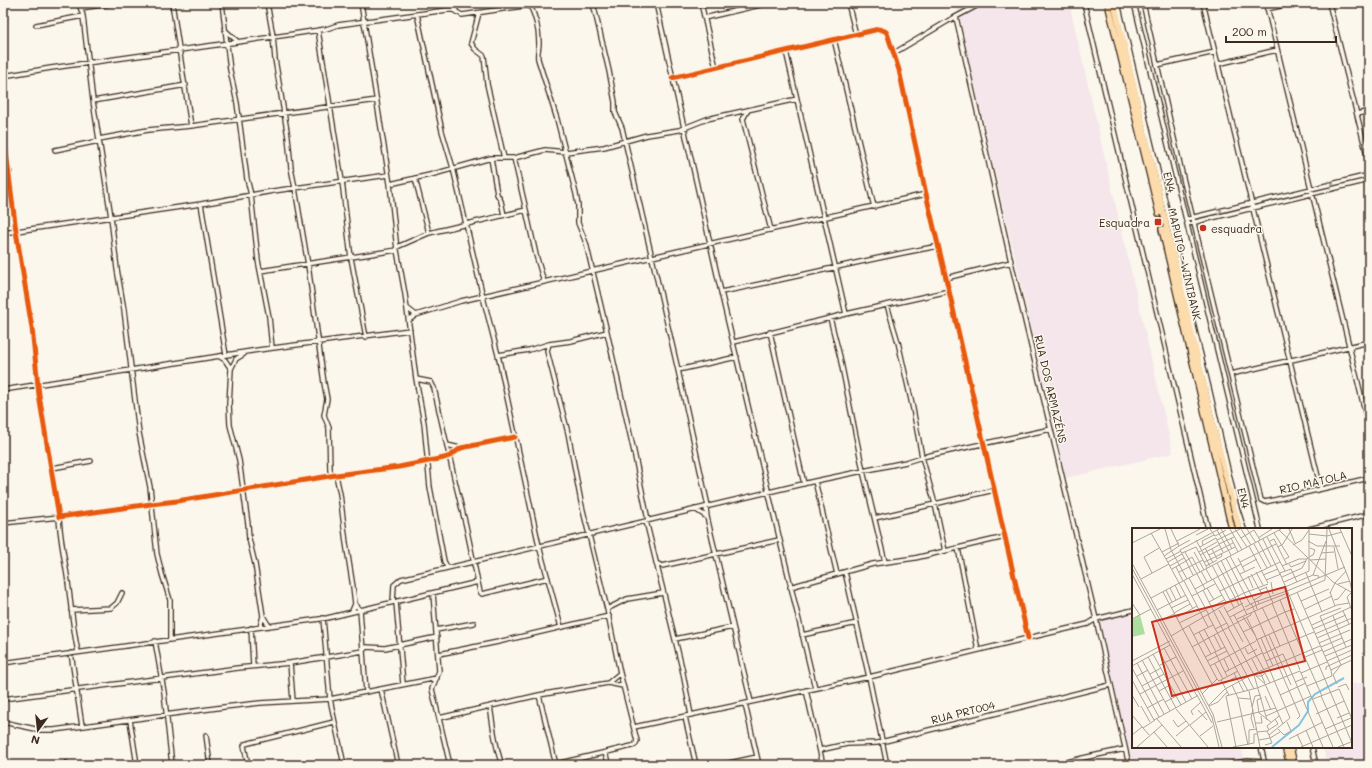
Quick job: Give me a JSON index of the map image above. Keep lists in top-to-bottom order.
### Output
{
  "streets": {
    "highway": ["MAPUTO - WINTBANK"],
    "street": [
      "EN4",
      "RUA DOS ARMAZÉNS",
      "RIO MATOLA",
      "RUA PRT004"
    ]
  },
  "crossings": [
    ["RUA DOS ARMAZÉNS", "RUA PRT004"]
  ],
  "places": {
    "transit": ["Esquadra"],
    "other": ["esquadra"]
  },
  "scale_bar": "200 m",
  "north": "bottom"
}
